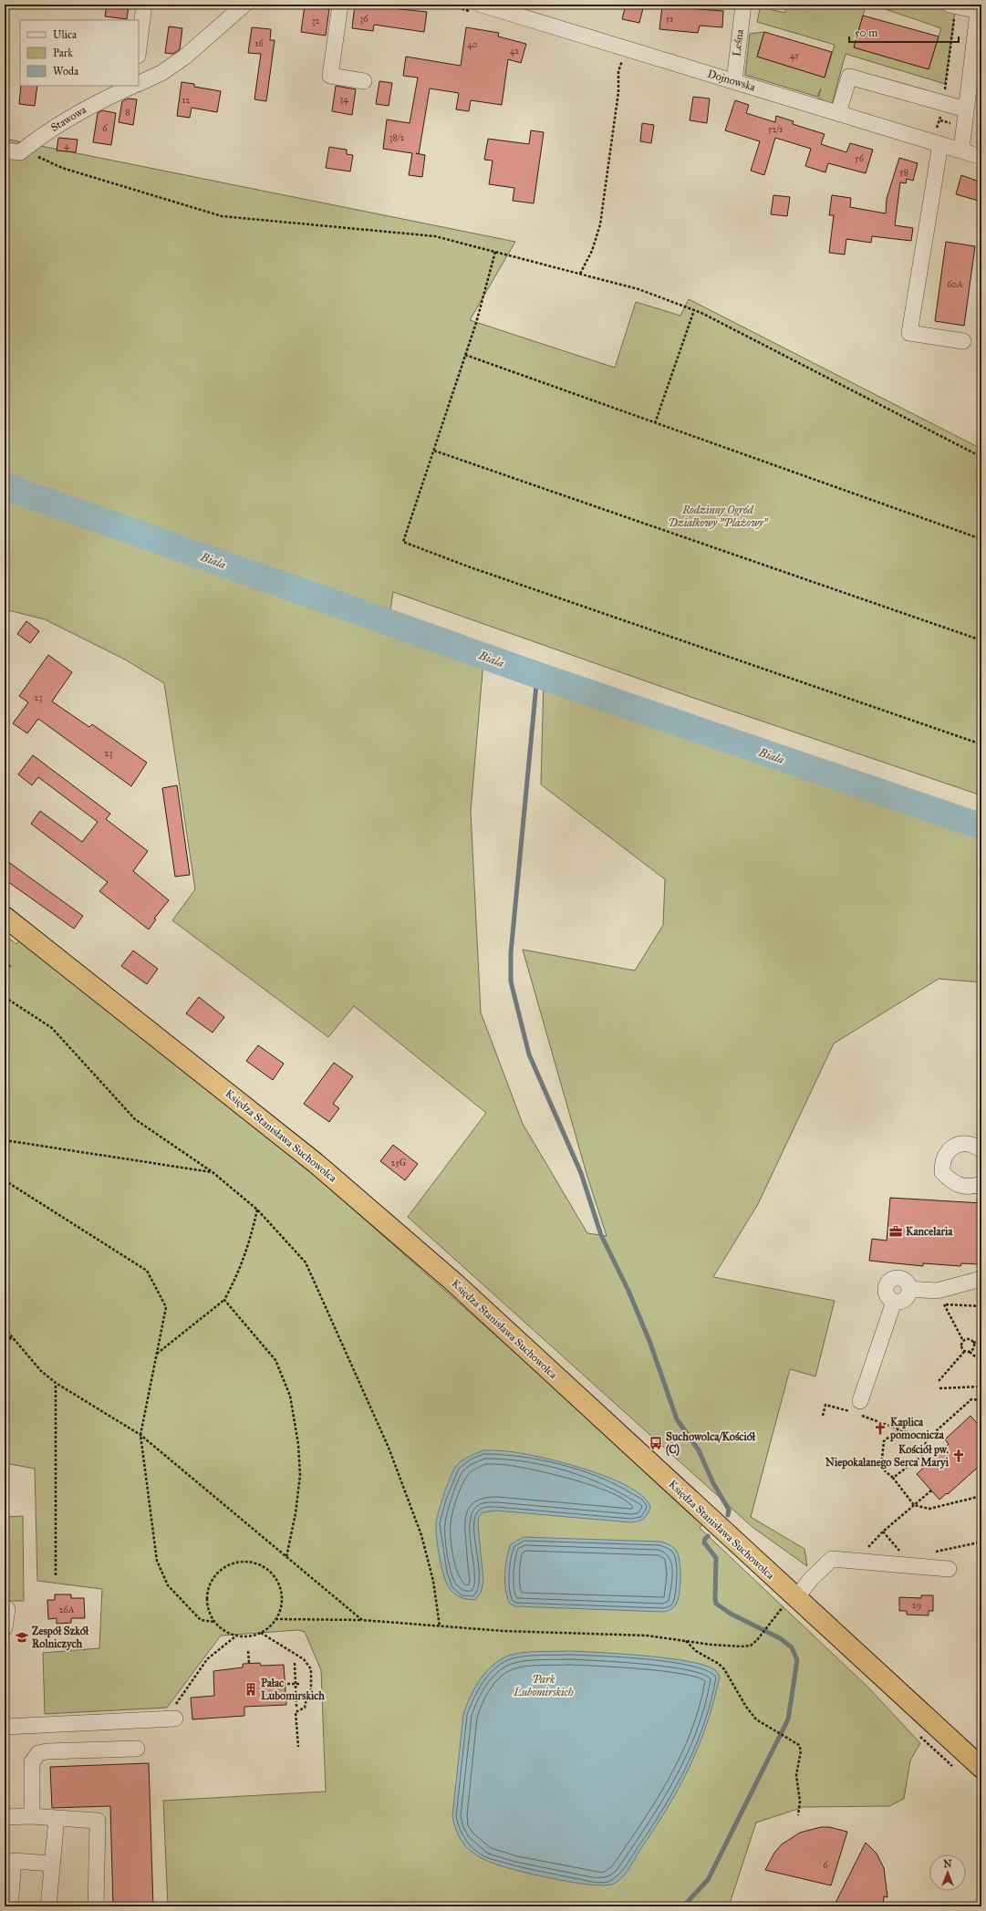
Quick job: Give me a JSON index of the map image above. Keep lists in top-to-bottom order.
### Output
{
  "streets": {
    "highway": ["Księdza Stanisława Suchowolca"],
    "street": ["Leśna", "Dojnowska", "Stawowa"]
  },
  "crossings": [
    ["Leśna", "Dojnowska"]
  ],
  "water": ["Biala"],
  "parks": ["Rodzinny Ogród Działkowy \"Plażowy\"", "Park Lubomirskich"],
  "places": {
    "office": ["Kancelaria"],
    "church": ["Kaplica pomocnicza", "Kościół pw. Niepokalanego Serca Maryi"],
    "bus stop": ["Suchowolca/Kościół (C)"],
    "school or university": ["Zespół Szkół Rolniczych"],
    "building": ["Pałac Lubomirskich"]
  },
  "house_numbers": [
    "36",
    "51",
    "32",
    "16",
    "40",
    "42",
    "45",
    "34",
    "12",
    "8",
    "6",
    "52/1",
    "38/2",
    "4",
    "56",
    "58",
    "60A",
    "23",
    "23",
    "25G",
    "29",
    "26A",
    "6"
  ],
  "legend": ["Ulica", "Park", "Woda"],
  "scale_bar": "50 m",
  "north": "top"
}
